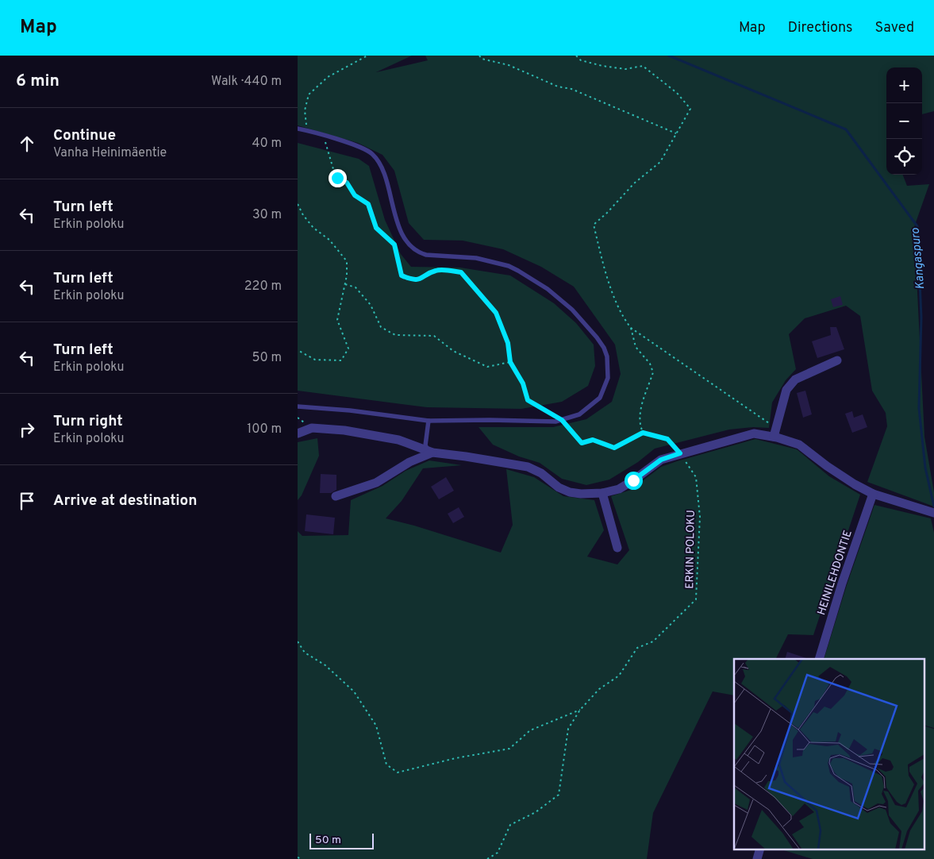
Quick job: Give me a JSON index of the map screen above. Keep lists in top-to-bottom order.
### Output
{
  "streets": {
    "street": ["HEINILEHDONTIE"],
    "path": ["ERKIN POLOKU"]
  },
  "water": ["Kangaspuro"],
  "scale_bar": "50 m",
  "page": {
    "header": "Map",
    "nav": ["Map", "Directions", "Saved"],
    "heading": ["6 min", "Walk · 440 m"],
    "map_buttons": ["+", "−"],
    "list": [
      ["Continue", "Vanha Heinimäentie", "40 m"],
      ["Turn left", "Erkin poloku", "30 m"],
      ["Turn left", "Erkin poloku", "220 m"],
      ["Turn left", "Erkin poloku", "50 m"],
      ["Turn right", "Erkin poloku", "100 m"],
      "Arrive at destination"
    ],
    "scale": "50 m"
  }
}
